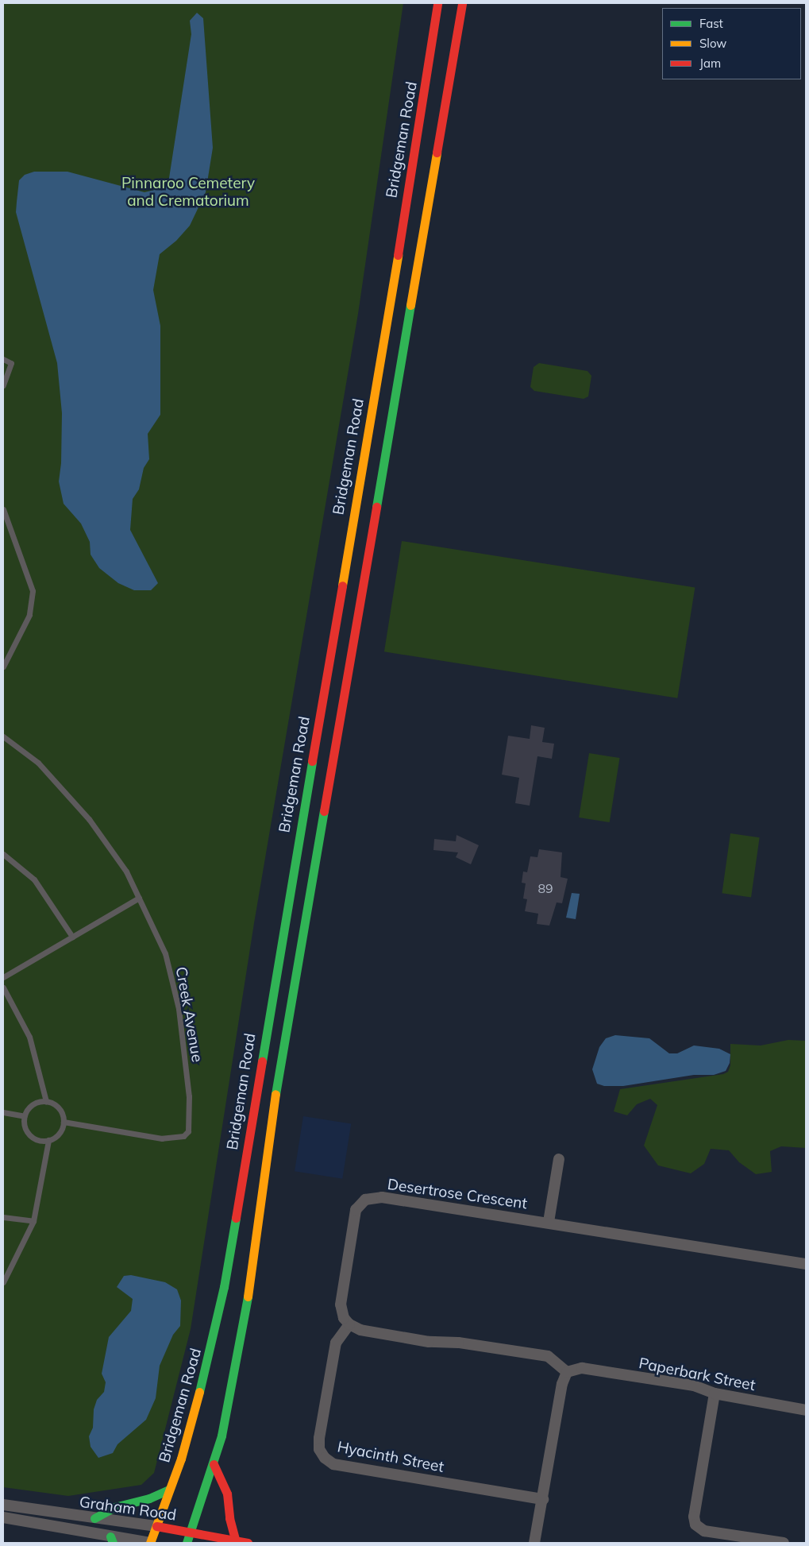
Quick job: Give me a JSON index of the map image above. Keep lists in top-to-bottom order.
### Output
{
  "streets": {
    "main road": ["Bridgeman Road", "Graham Road"],
    "street": ["Desertrose Crescent", "Paperbark Street", "Hyacinth Street"],
    "lane": ["Creek Avenue"]
  },
  "crossings": [
    ["Bridgeman Road", "Graham Road"],
    ["Desertrose Crescent", "Hyacinth Street"]
  ],
  "parks": ["Pinnaroo Cemetery and Crematorium"],
  "house_numbers": ["89"],
  "legend": ["Fast", "Slow", "Jam"]
}
